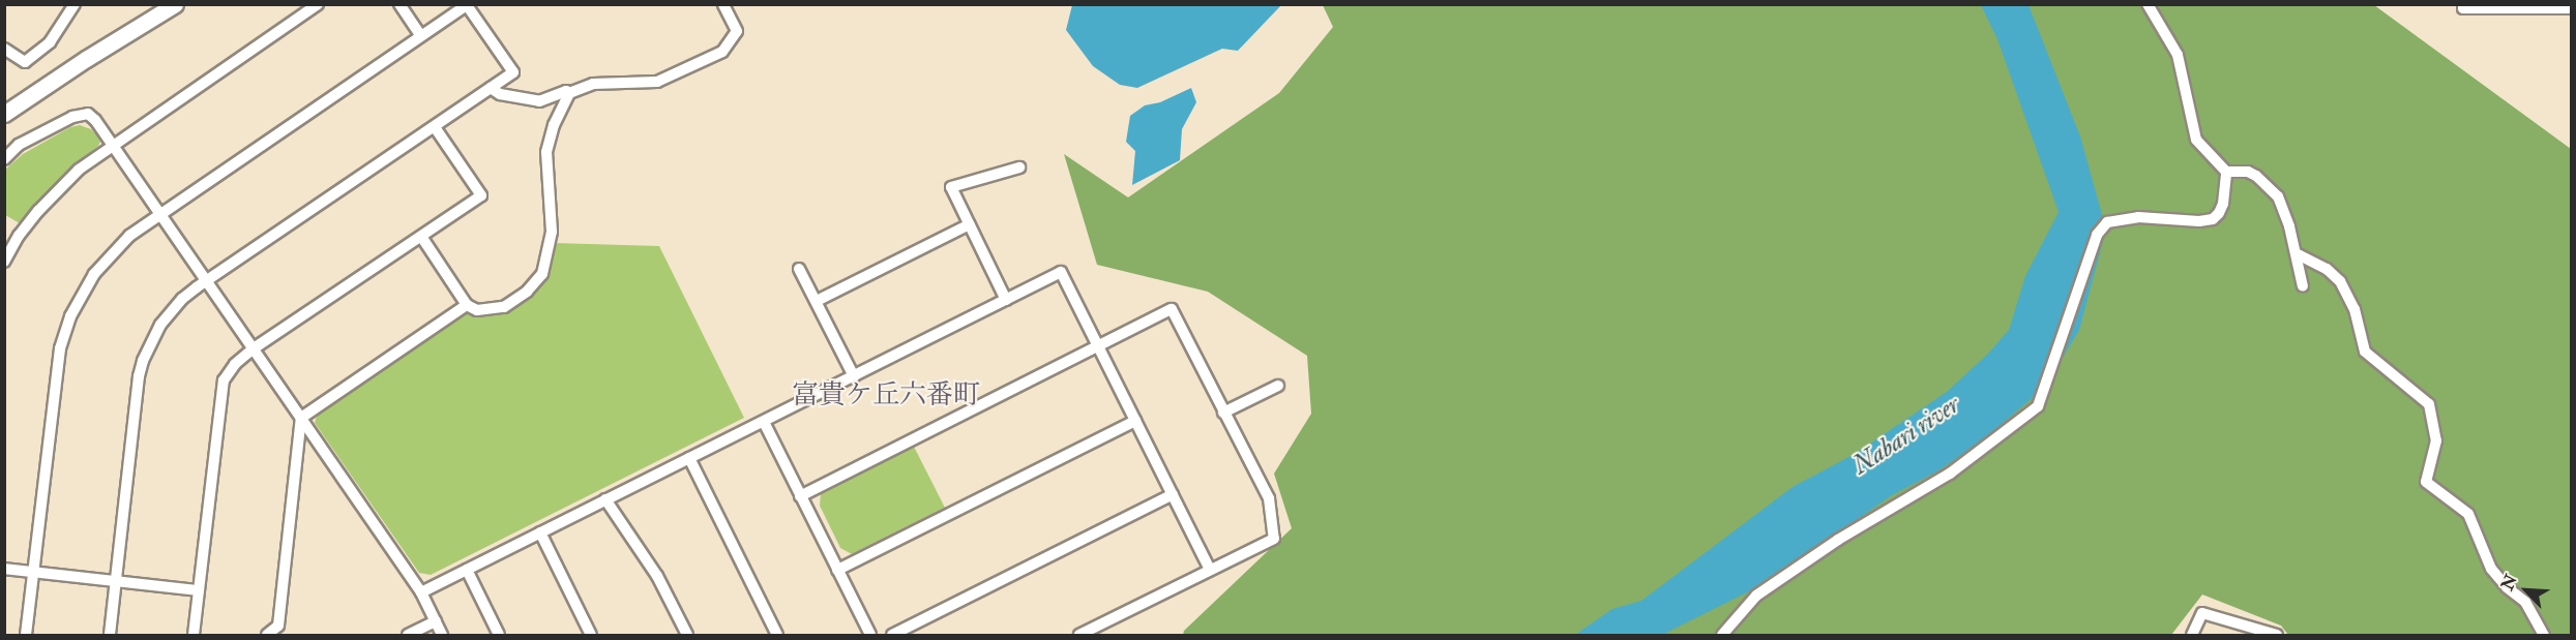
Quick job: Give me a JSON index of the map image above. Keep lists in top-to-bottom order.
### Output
{
  "districts": ["富貴ケ丘六番町"],
  "water": ["Nabari river"],
  "north": "top left"
}
